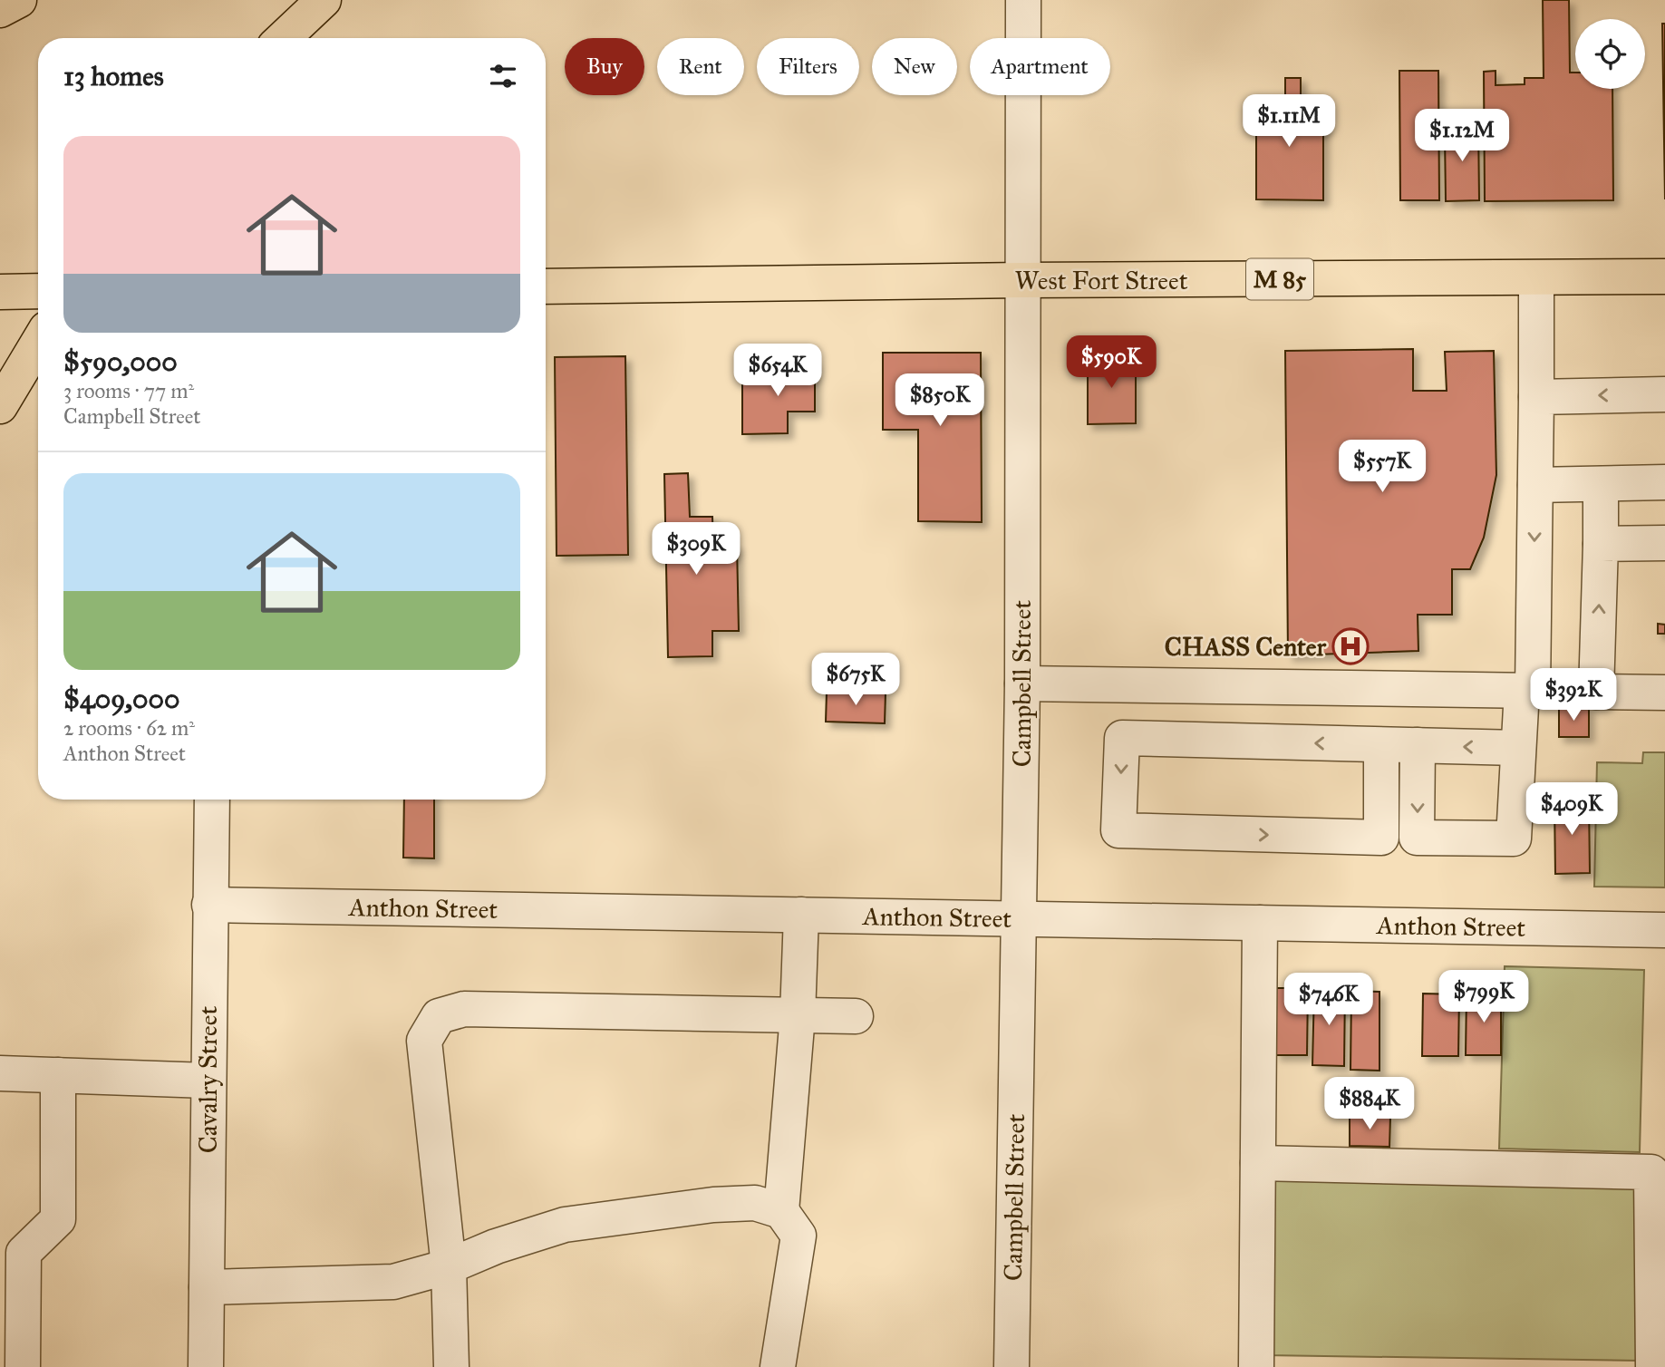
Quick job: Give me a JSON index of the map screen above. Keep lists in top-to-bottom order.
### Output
{
  "streets": {
    "main road": ["M 85", "West Fort Street"],
    "street": ["Campbell Street", "Anthon Street", "Cavalry Street"]
  },
  "crossings": [
    ["West Fort Street", "Campbell Street"],
    ["Campbell Street", "Anthon Street"],
    ["Anthon Street", "Cavalry Street"]
  ],
  "places": {
    "hospital": ["CHASS Center"]
  },
  "page": {
    "chip": [
      "Buy",
      "Rent",
      "Filters",
      "New",
      "Apartment"
    ],
    "heading": "13 homes",
    "price": [
      "$1.11M",
      "$1.12M",
      "$590K",
      "$654K",
      "$850K",
      "$557K",
      "$309K",
      "$675K",
      "$392K",
      "$409K",
      "$799K",
      "$746K",
      "$884K"
    ],
    "list": [
      {
        "name": "$590,000",
        "note": "3 rooms · 77 m² · Campbell Street"
      },
      {
        "name": "$409,000",
        "note": "2 rooms · 62 m² · Anthon Street"
      }
    ]
  }
}
